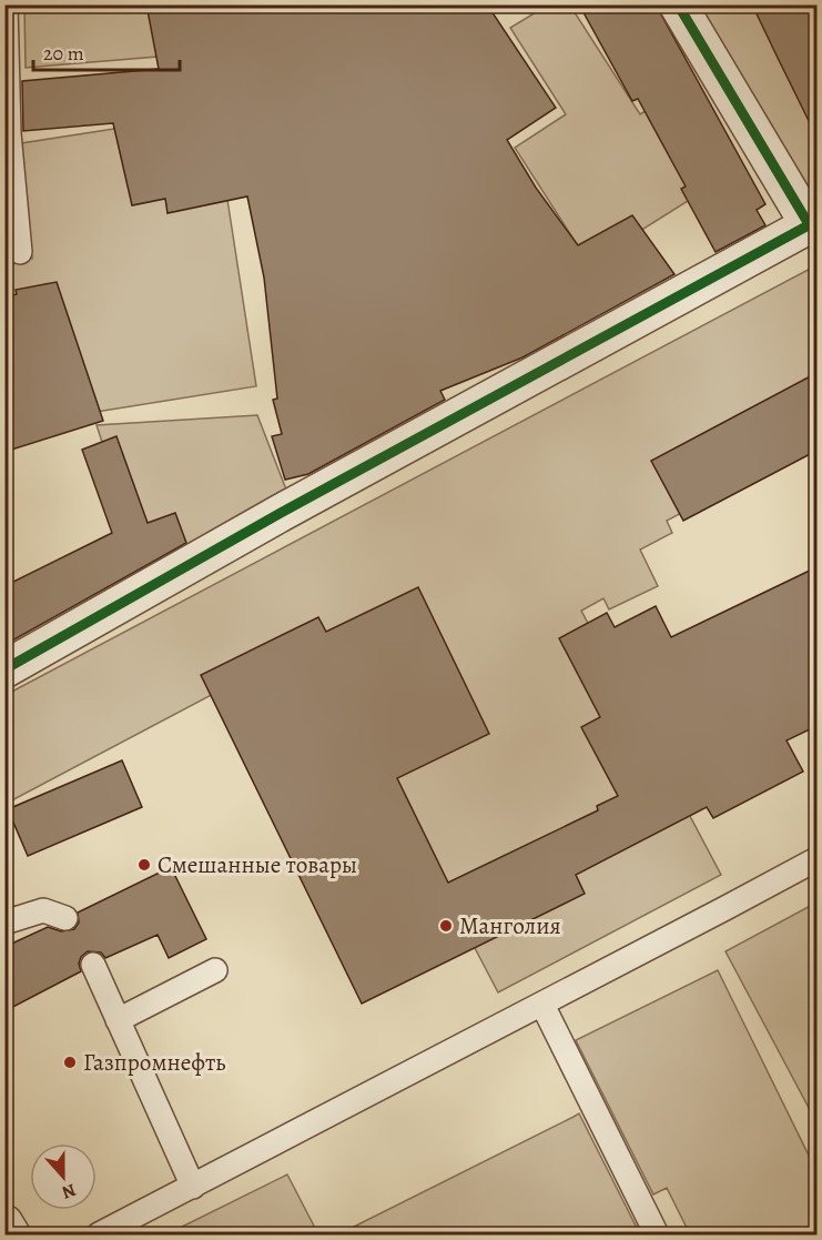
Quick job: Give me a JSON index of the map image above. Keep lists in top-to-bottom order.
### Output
{
  "places": ["Смешанные товары", "Манголия", "Газпромнефть"],
  "scale_bar": "20 m",
  "north": "bottom"
}
